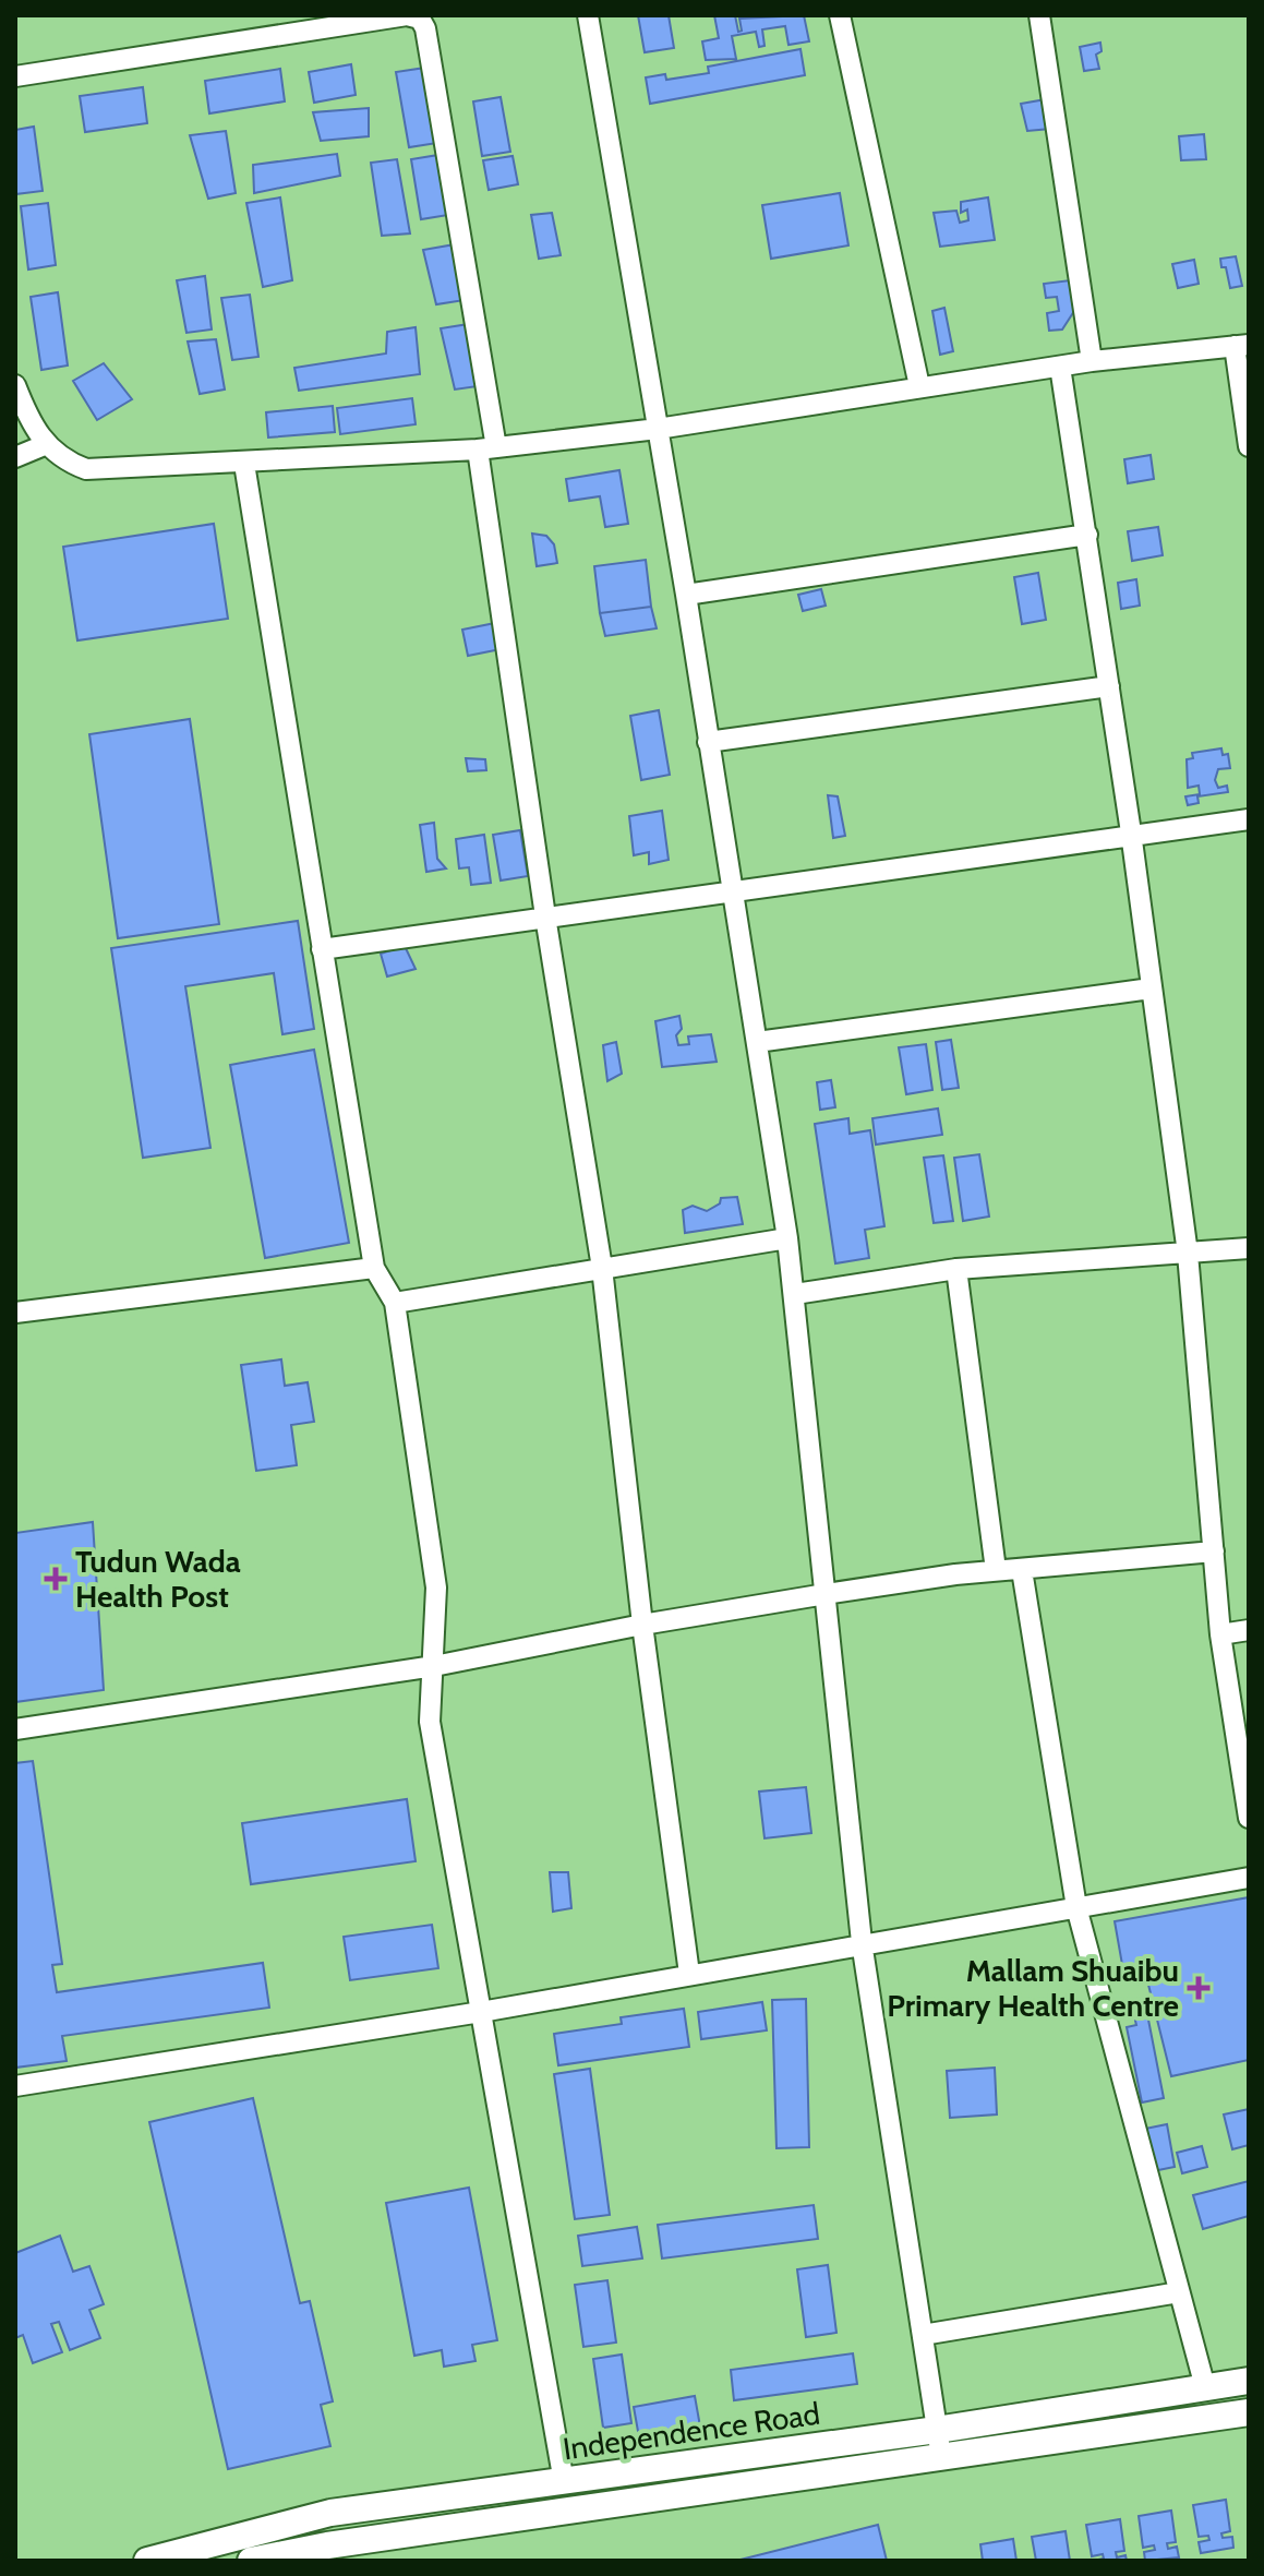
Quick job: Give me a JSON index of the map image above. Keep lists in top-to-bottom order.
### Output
{
  "streets": {
    "main road": ["Independence Road"]
  },
  "places": {
    "health": ["Tudun Wada Health Post", "Mallam Shuaibu Primary Health Centre"]
  }
}
